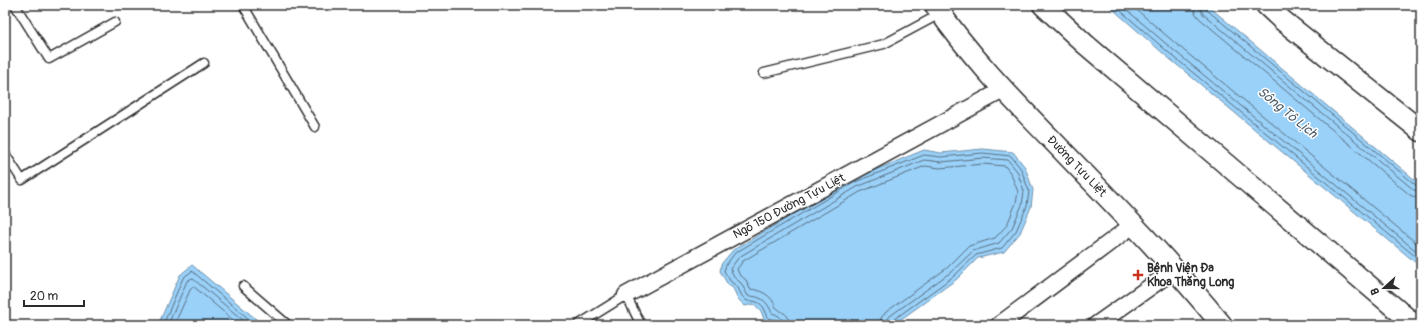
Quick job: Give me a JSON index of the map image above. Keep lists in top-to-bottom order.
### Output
{
  "streets": {
    "street": ["Đường Tựu Liệt", "Ngõ 150 Đường Tựu Liệt"]
  },
  "crossings": [
    ["Đường Tựu Liệt", "Ngõ 150 Đường Tựu Liệt"]
  ],
  "water": ["Sông Tô Lịch"],
  "places": {
    "health": ["Bệnh Viện Đa Khoa Thăng Long"]
  },
  "scale_bar": "20 m",
  "north": "left"
}
